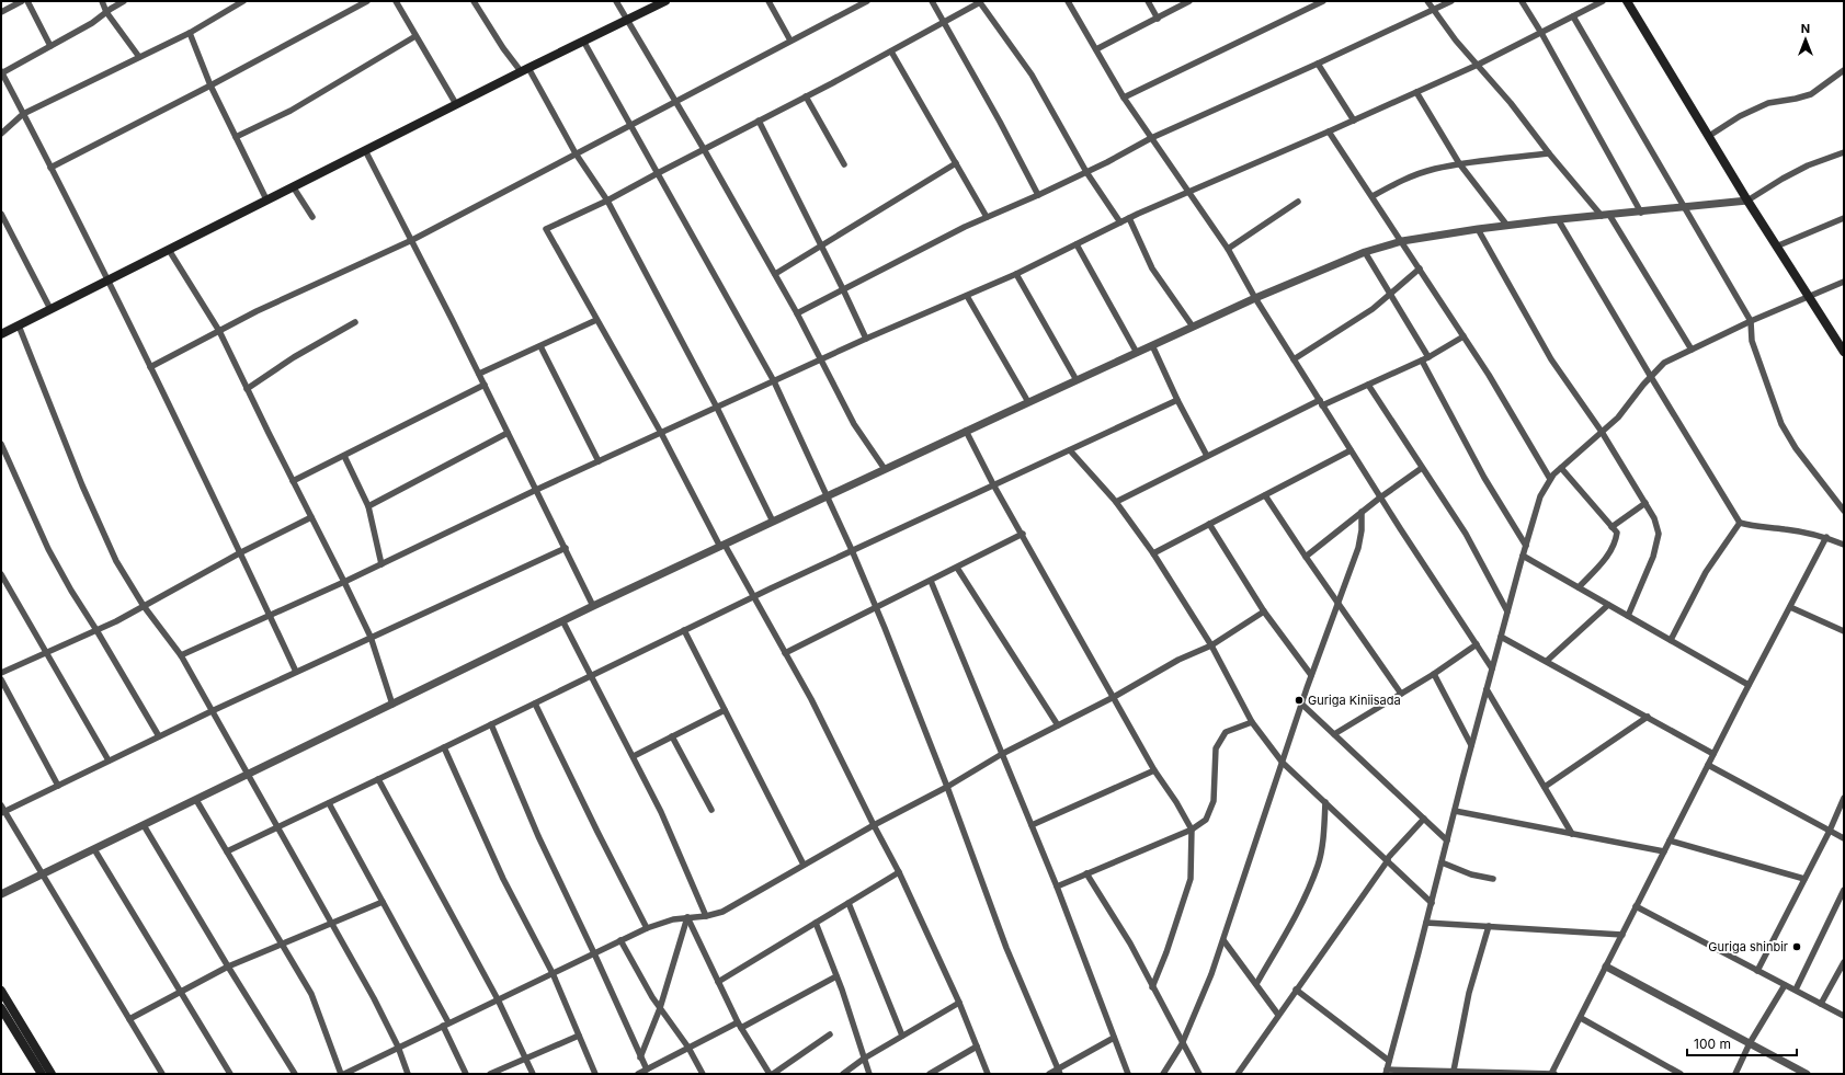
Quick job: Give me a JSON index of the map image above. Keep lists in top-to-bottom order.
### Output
{
  "places": ["Guriga Kiniisada", "Guriga shinbir"],
  "scale_bar": "100 m",
  "north": "top"
}
